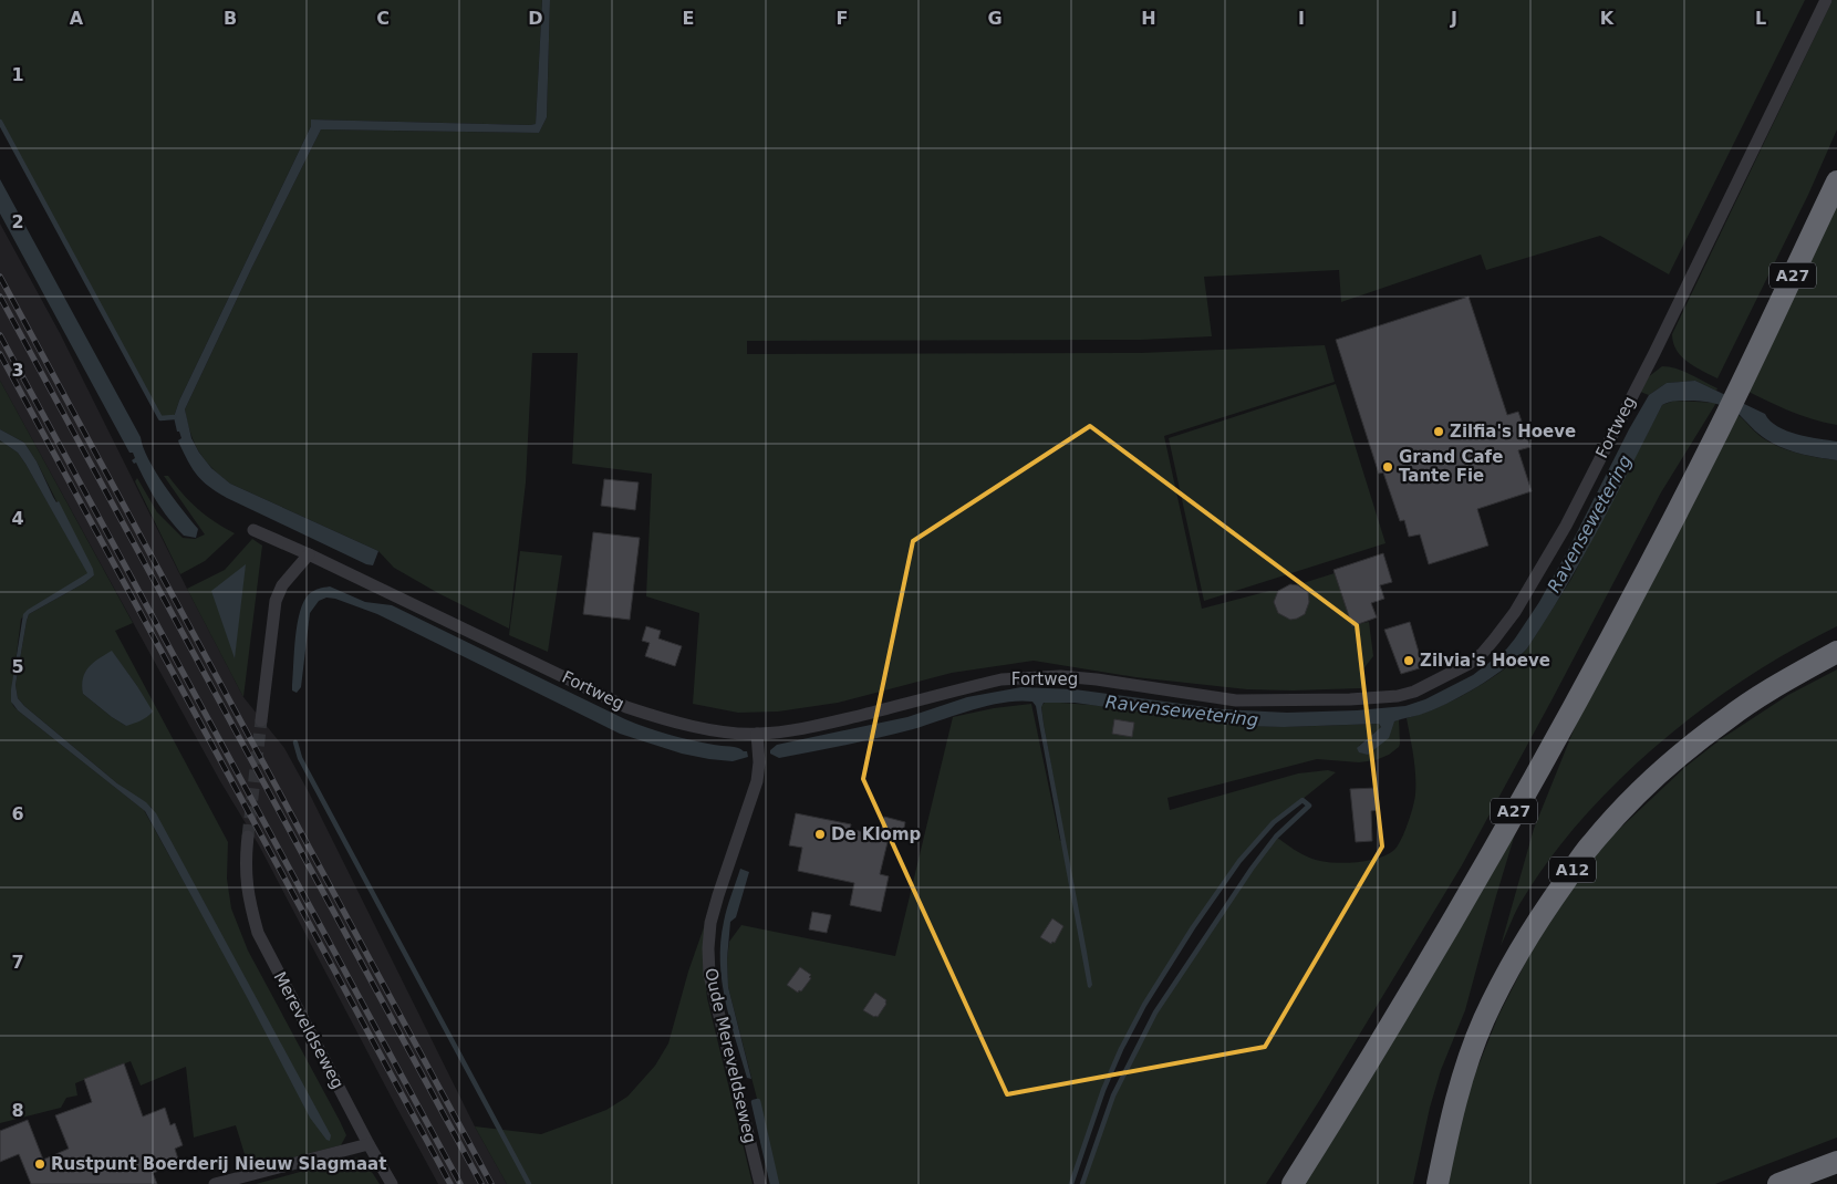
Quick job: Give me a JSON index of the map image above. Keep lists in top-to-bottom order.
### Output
{
  "streets": {
    "highway": ["A27", "A12"],
    "street": ["Fortweg", "Mereveldseweg", "Oude Mereveldseweg"]
  },
  "crossings": [
    ["Fortweg", "Oude Mereveldseweg"]
  ],
  "water": ["Ravensewetering"],
  "places": [
    "Zilfia's Hoeve",
    "Grand Cafe Tante Fie",
    "Zilvia's Hoeve",
    "De Klomp",
    "Rustpunt Boerderij Nieuw Slagmaat"
  ],
  "grid": {
    "columns": [
      "A",
      "B",
      "C",
      "D",
      "E",
      "F",
      "G",
      "H",
      "I",
      "J",
      "K",
      "L"
    ],
    "rows": [
      "1",
      "2",
      "3",
      "4",
      "5",
      "6",
      "7",
      "8"
    ]
  }
}
